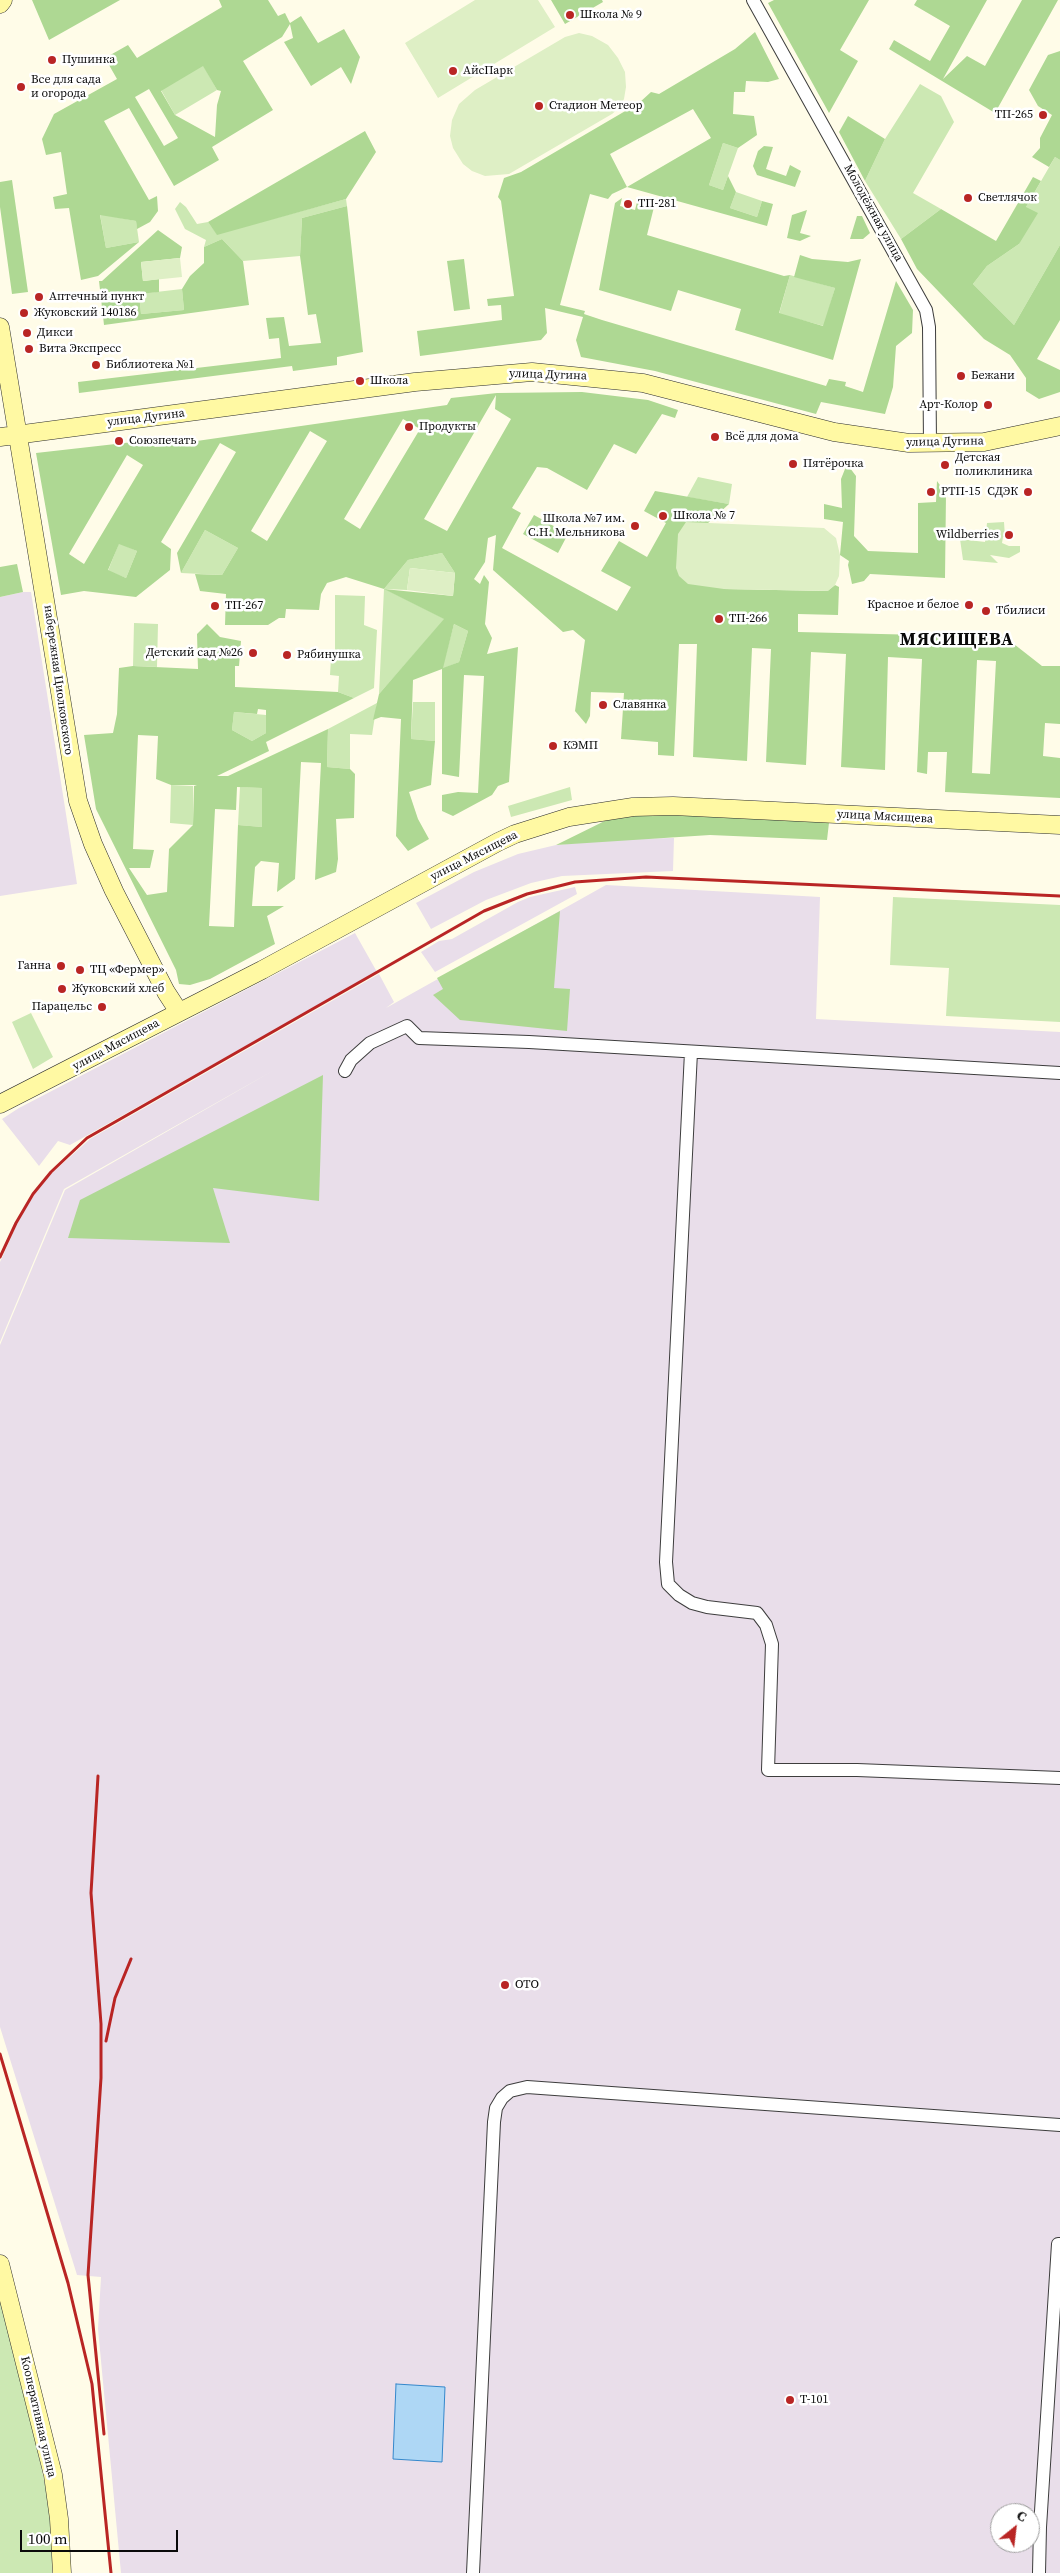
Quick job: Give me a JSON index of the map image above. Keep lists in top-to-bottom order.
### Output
{
  "streets": {
    "main road": [
      "улица Дугина",
      "набережная Циолковского",
      "улица Мясищева",
      "Кооперативная улица"
    ],
    "street": ["Молодёжная улица"]
  },
  "crossings": [
    ["Молодёжная улица", "улица Дугина"],
    ["улица Дугина", "набережная Циолковского"],
    ["набережная Циолковского", "улица Мясищева"]
  ],
  "districts": ["МЯСИЩЕВА"],
  "places": [
    "Школа № 9",
    "Пушинка",
    "АйсПарк",
    "Все для сада и огорода",
    "Стадион Метеор",
    "ТП-265",
    "Светлячок",
    "ТП-281",
    "Аптечный пункт",
    "Жуковский 140186",
    "Дикси",
    "Вита Экспресс",
    "Библиотека №1",
    "Бежани",
    "Школа",
    "Арт-Колор",
    "Продукты",
    "Всё для дома",
    "Союзпечать",
    "Пятёрочка",
    "Детская поликлиника",
    "РТП-15",
    "СДЭК",
    "Школа № 7",
    "Школа №7 им. С.Н. Мельникова",
    "Wildberries",
    "Красное и белое",
    "ТП-267",
    "Тбилиси",
    "ТП-266",
    "Детский сад №26",
    "Рябинушка",
    "Славянка",
    "КЭМП",
    "Ганна",
    "ТЦ «Фермер»",
    "Жуковский хлеб",
    "Парацельс",
    "ОТО",
    "Т-101"
  ],
  "scale_bar": "100 m",
  "north": "top right"
}
